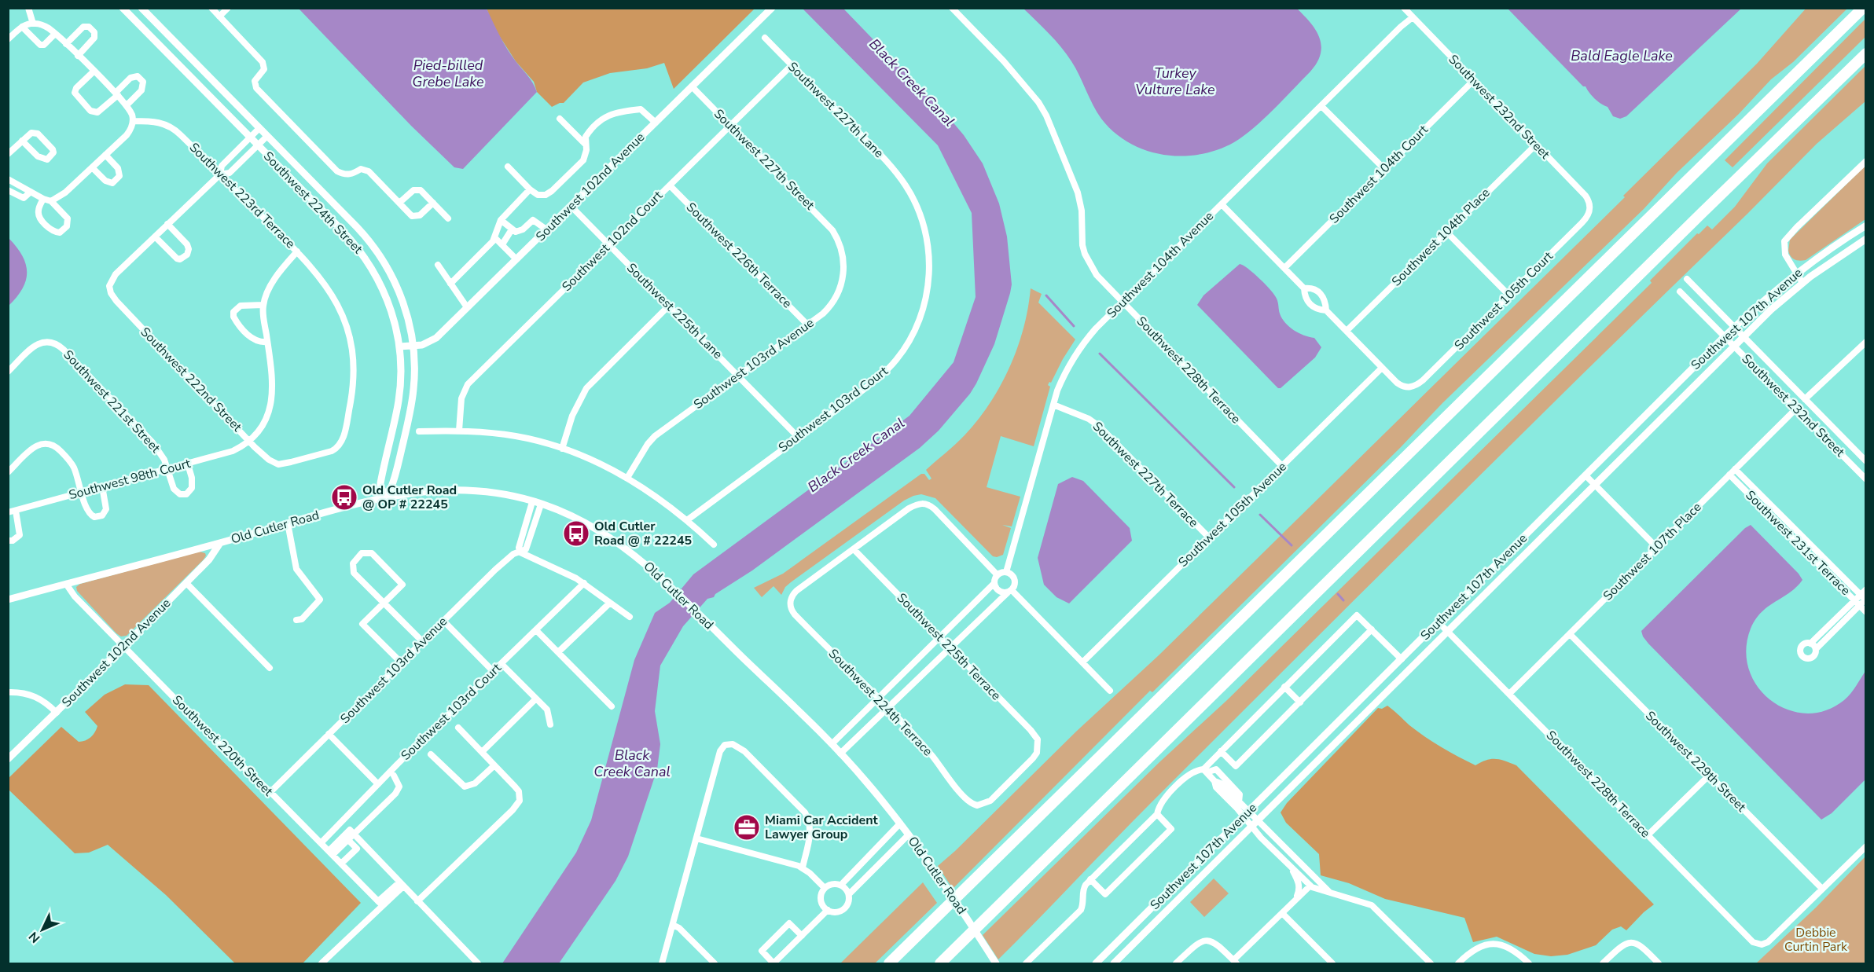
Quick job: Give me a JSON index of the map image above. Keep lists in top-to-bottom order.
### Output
{
  "streets": {
    "street": [
      "Southwest 232nd Street",
      "Southwest 227th Lane",
      "Southwest 227th Street",
      "Southwest 104th Court",
      "Southwest 102nd Avenue",
      "Southwest 223rd Terrace",
      "Southwest 224th Street",
      "Southwest 104th Place",
      "Southwest 102nd Court",
      "Southwest 226th Terrace",
      "Southwest 104th Avenue",
      "Southwest 105th Court",
      "Southwest 225th Lane",
      "Southwest 107th Avenue",
      "Southwest 103rd Avenue",
      "Southwest 228th Terrace",
      "Southwest 222nd Street",
      "Southwest 221st Street",
      "Southwest 103rd Court",
      "Southwest 227th Terrace",
      "Southwest 98th Court",
      "Southwest 105th Avenue",
      "Old Cutler Road",
      "Southwest 231st Terrace",
      "Southwest 107th Place",
      "Southwest 225th Terrace",
      "Southwest 224th Terrace",
      "Southwest 220th Street",
      "Southwest 229th Street"
    ]
  },
  "crossings": [
    ["Southwest 232nd Street", "Southwest 104th Court"],
    ["Southwest 232nd Street", "Southwest 104th Place"],
    ["Southwest 232nd Street", "Southwest 104th Avenue"],
    ["Southwest 232nd Street", "Southwest 105th Court"],
    ["Southwest 232nd Street", "Southwest 107th Avenue"],
    ["Southwest 232nd Street", "Southwest 107th Place"],
    ["Southwest 227th Lane", "Southwest 102nd Court"],
    ["Southwest 227th Lane", "Southwest 103rd Court"],
    ["Southwest 227th Street", "Southwest 102nd Avenue"],
    ["Southwest 227th Street", "Southwest 102nd Court"],
    ["Southwest 227th Street", "Southwest 103rd Avenue"],
    ["Southwest 102nd Avenue", "Southwest 224th Street"],
    ["Southwest 102nd Avenue", "Southwest 225th Lane"],
    ["Southwest 102nd Avenue", "Old Cutler Road"],
    ["Southwest 102nd Avenue", "Southwest 220th Street"],
    ["Southwest 223rd Terrace", "Southwest 222nd Street"],
    ["Southwest 224th Street", "Old Cutler Road"],
    ["Southwest 102nd Court", "Southwest 226th Terrace"],
    ["Southwest 102nd Court", "Southwest 225th Lane"],
    ["Southwest 226th Terrace", "Southwest 103rd Avenue"],
    ["Southwest 104th Avenue", "Southwest 228th Terrace"],
    ["Southwest 104th Avenue", "Southwest 227th Terrace"],
    ["Southwest 105th Court", "Southwest 105th Avenue"],
    ["Southwest 225th Lane", "Southwest 103rd Avenue"],
    ["Southwest 225th Lane", "Southwest 103rd Court"],
    ["Southwest 107th Avenue", "Southwest 228th Terrace"],
    ["Southwest 103rd Avenue", "Old Cutler Road"],
    ["Southwest 103rd Avenue", "Southwest 220th Street"],
    ["Southwest 228th Terrace", "Southwest 105th Avenue"],
    ["Southwest 228th Terrace", "Southwest 107th Place"],
    ["Southwest 228th Terrace", "Southwest 229th Street"],
    ["Southwest 222nd Street", "Southwest 98th Court"],
    ["Southwest 221st Street", "Southwest 98th Court"],
    ["Southwest 103rd Court", "Southwest 220th Street"],
    ["Southwest 227th Terrace", "Southwest 105th Avenue"],
    ["Old Cutler Road", "Southwest 220th Street"],
    ["Southwest 231st Terrace", "Southwest 107th Place"],
    ["Southwest 107th Place", "Southwest 229th Street"],
    ["Southwest 225th Terrace", "Southwest 224th Terrace"]
  ],
  "water": [
    "Bald Eagle Lake",
    "Pied-billed Grebe Lake",
    "Turkey Vulture Lake",
    "Black Creek Canal"
  ],
  "parks": ["Debbie Curtin Park"],
  "places": {
    "bus stop": ["Old Cutler Road @ OP # 22245", "Old Cutler Road @ # 22245"],
    "office": ["Miami Car Accident Lawyer Group"]
  },
  "north": "bottom left"
}
